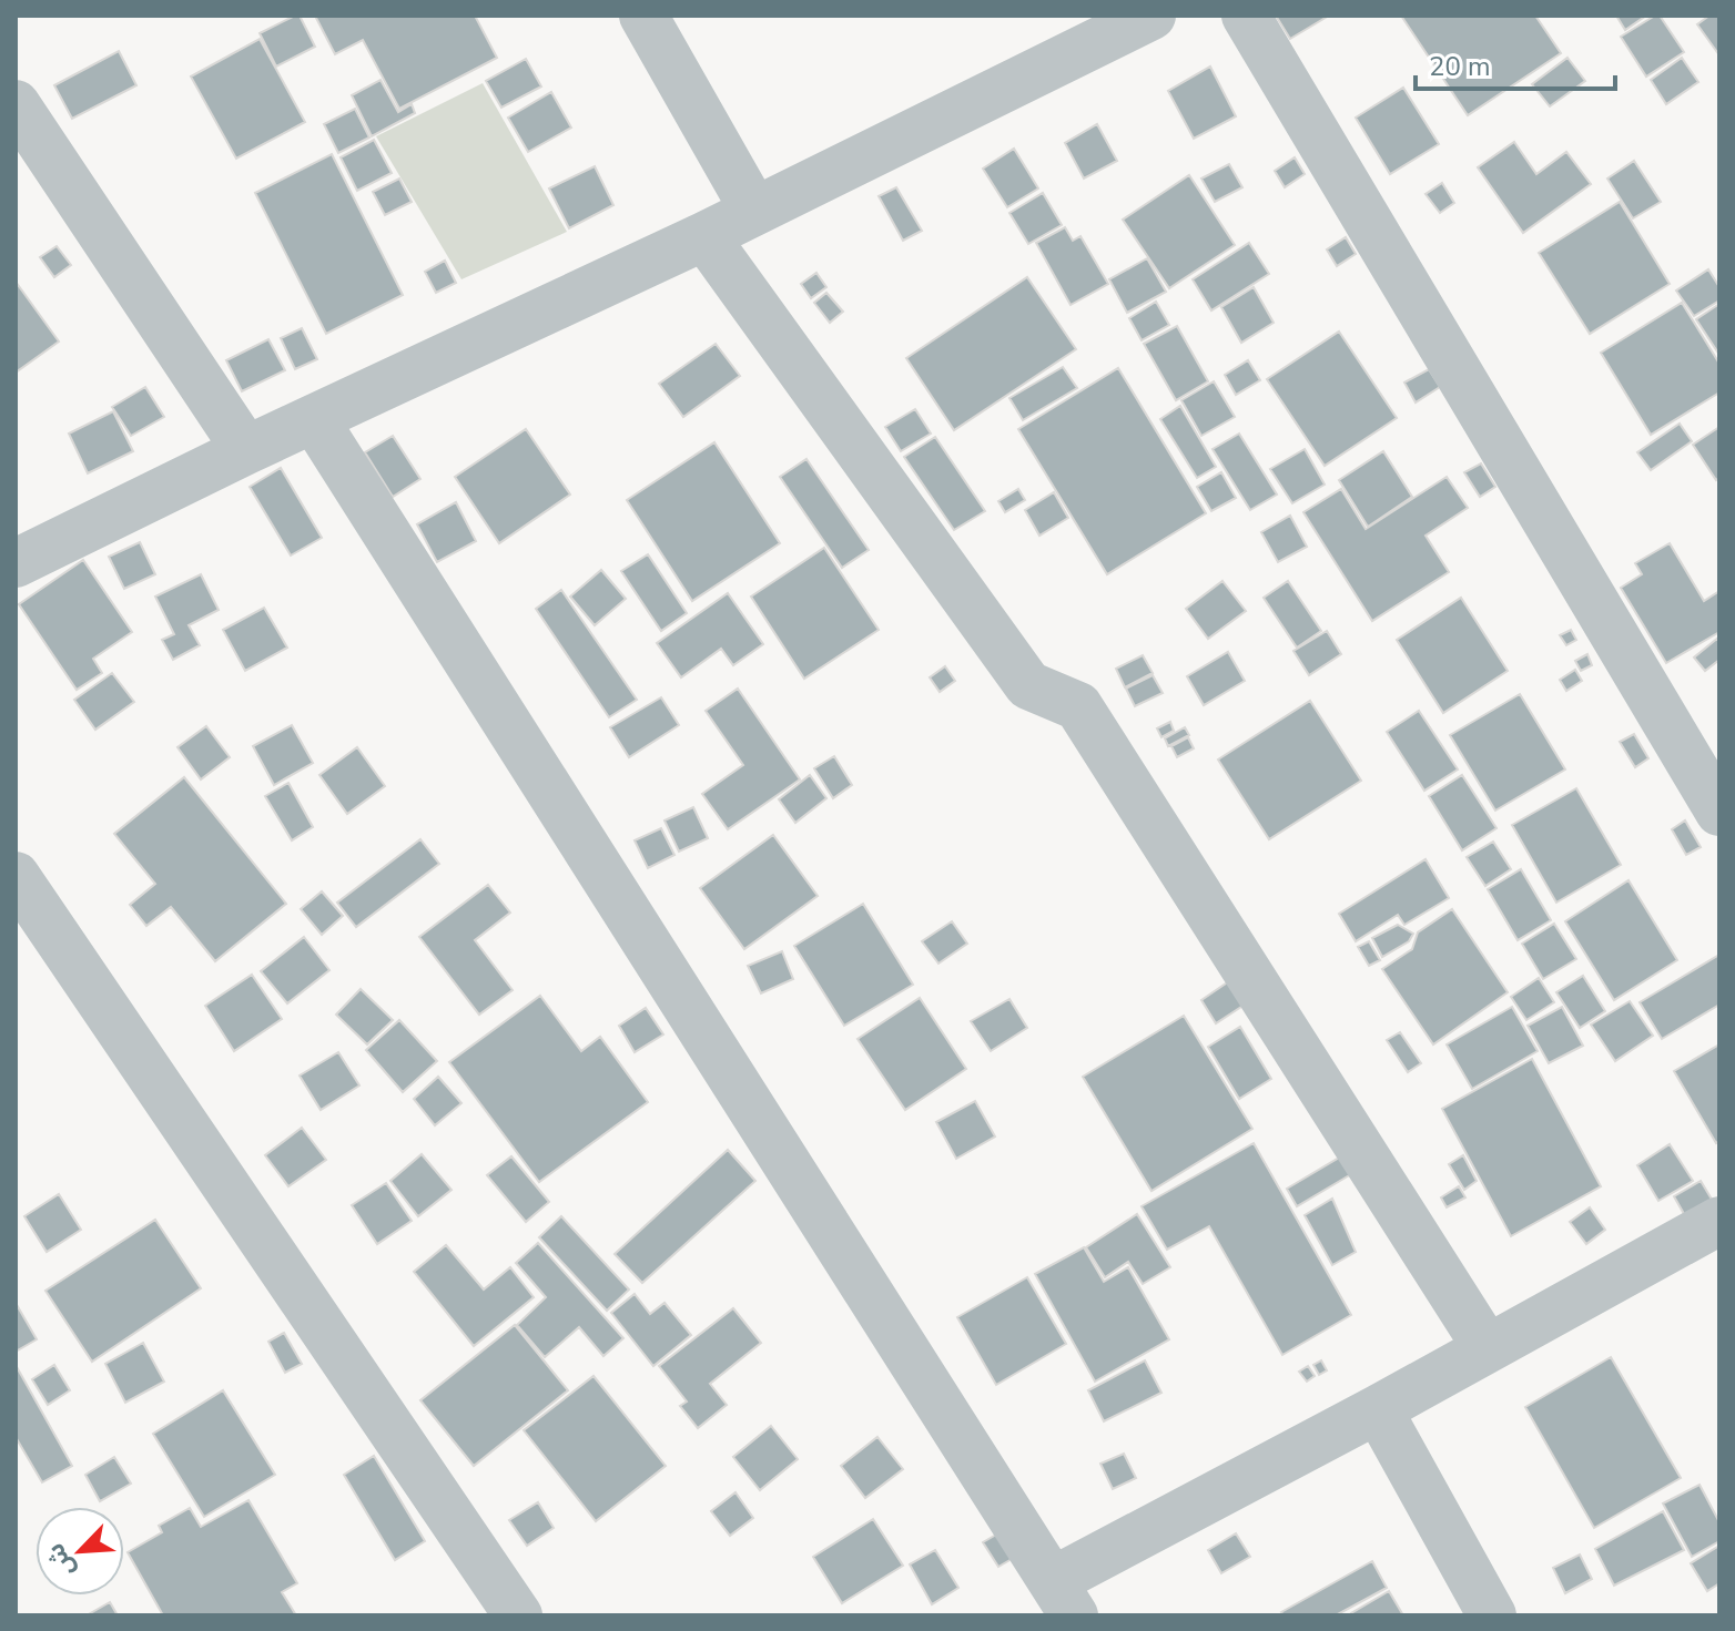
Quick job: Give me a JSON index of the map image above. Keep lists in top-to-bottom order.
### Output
{
  "scale_bar": "20 m",
  "north": "bottom left"
}
